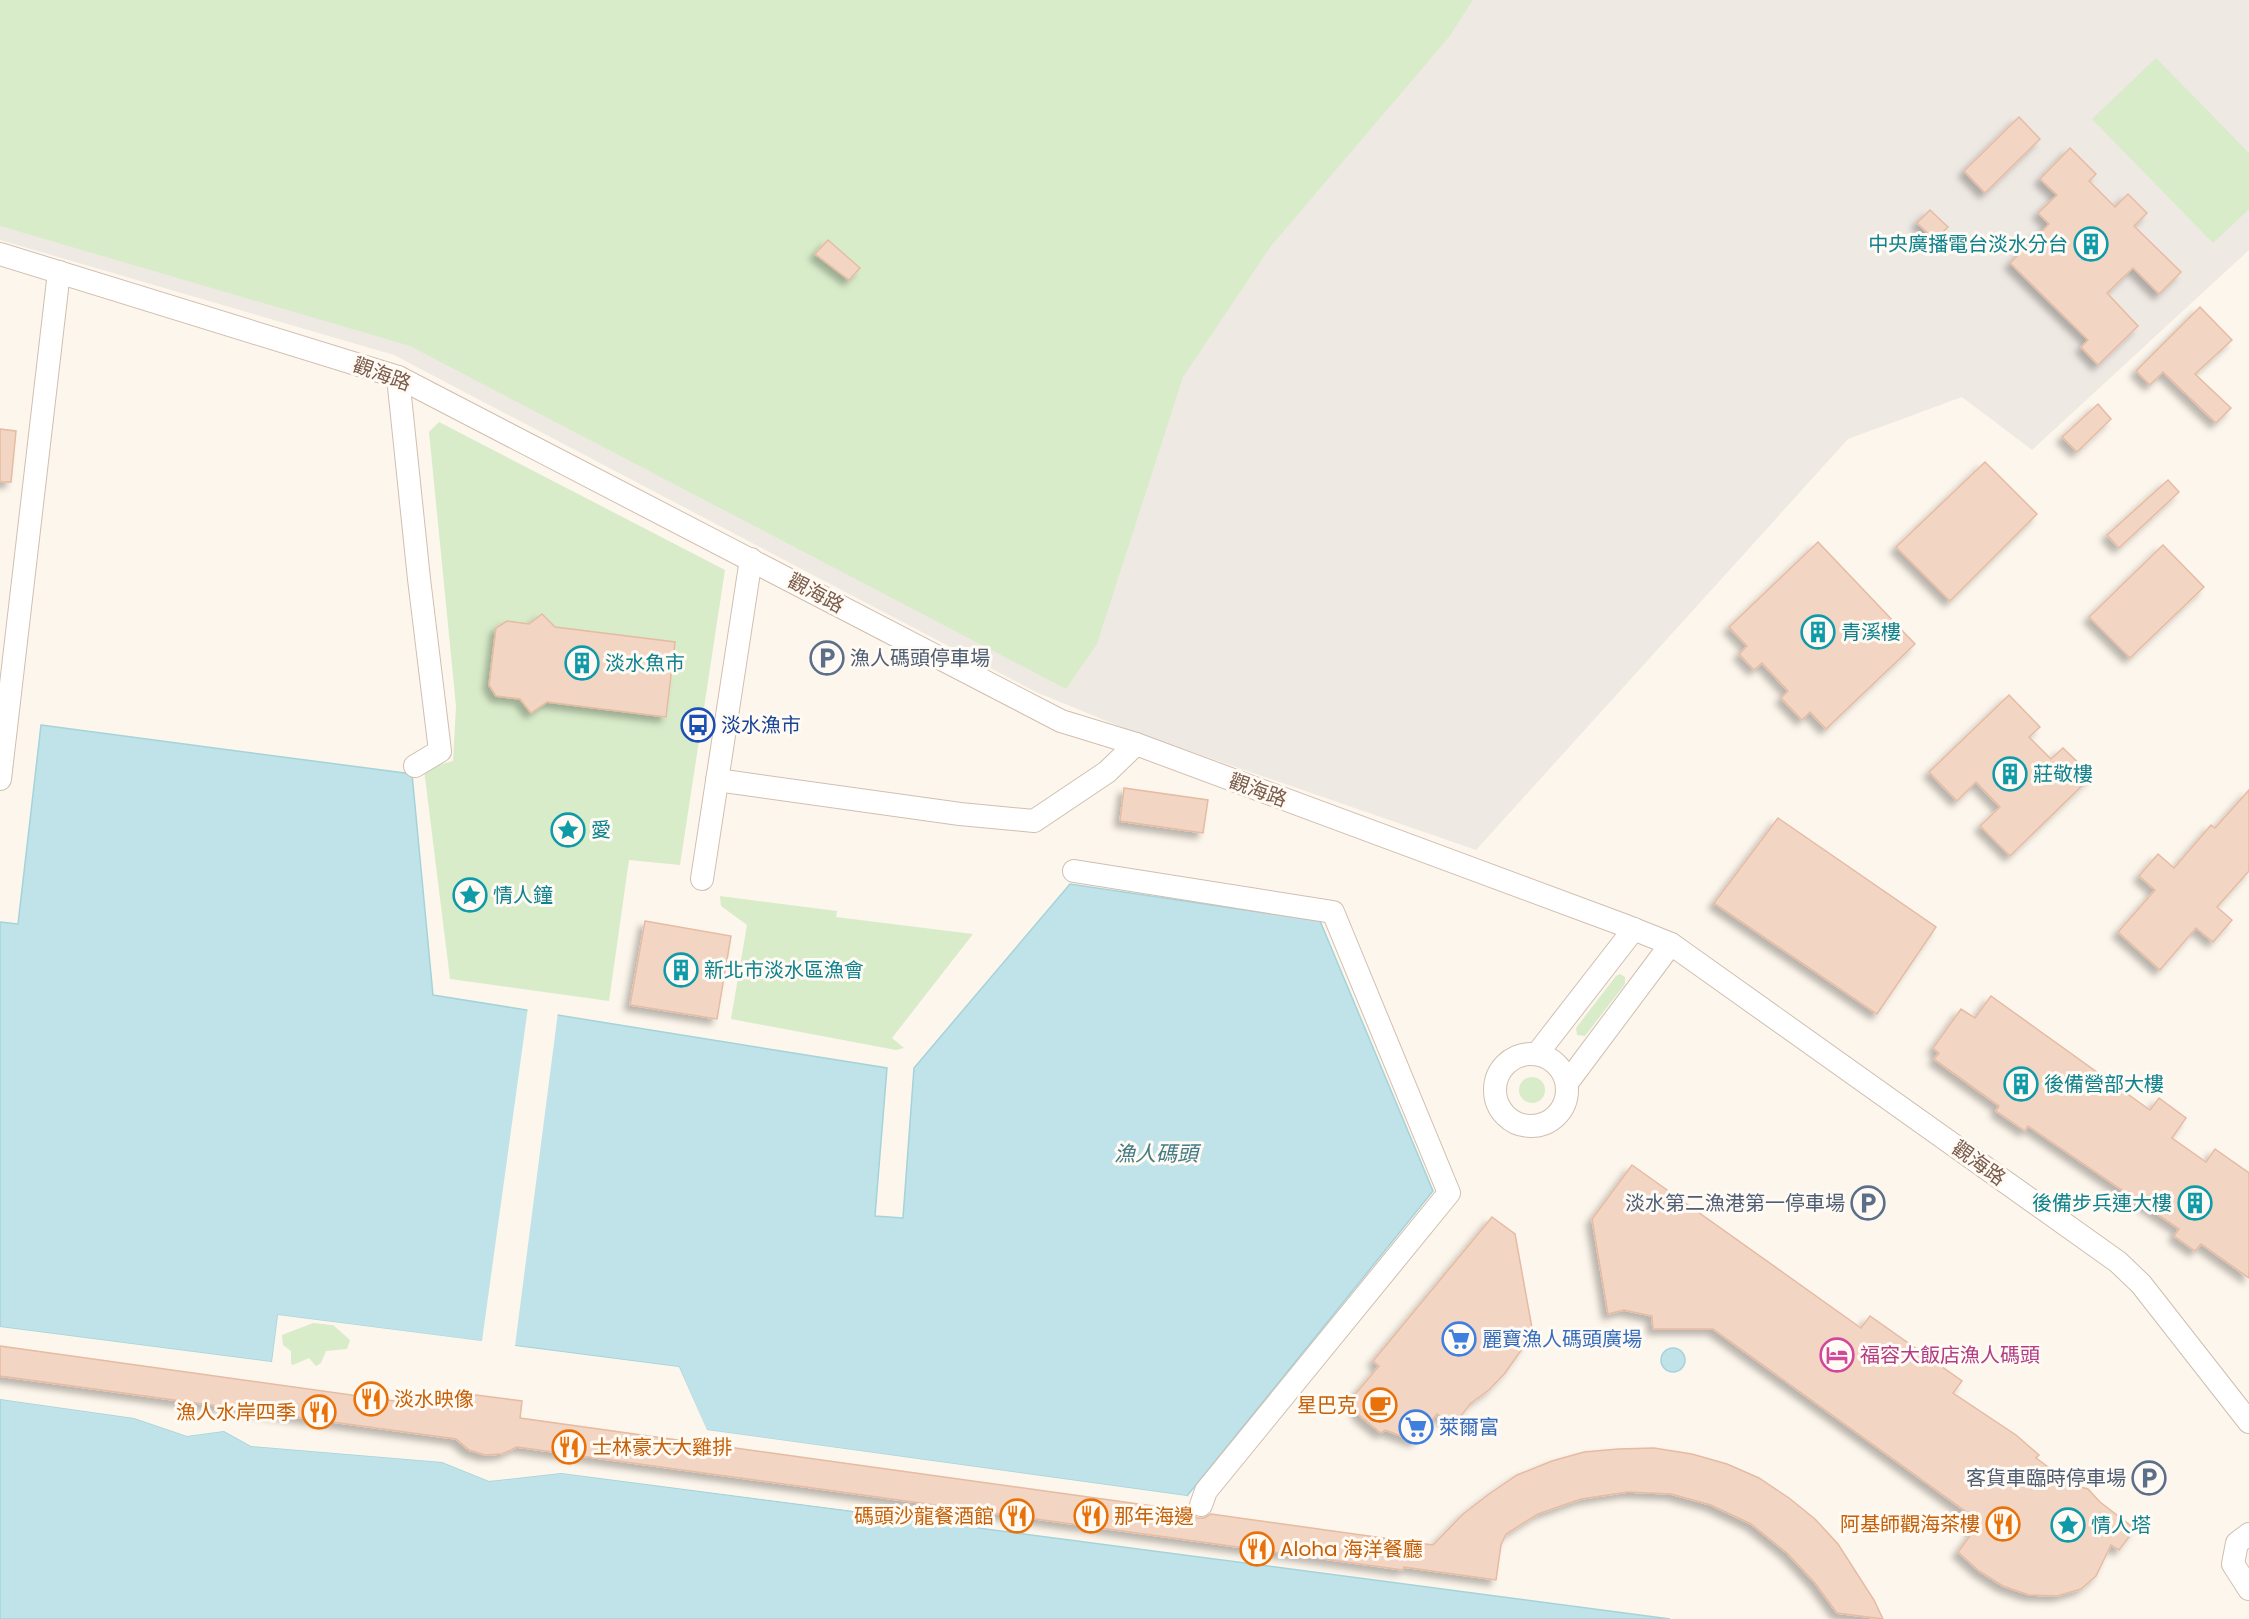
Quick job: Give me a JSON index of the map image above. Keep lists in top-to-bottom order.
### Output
{
  "streets": {
    "street": ["觀海路"]
  },
  "water": ["漁人碼頭"],
  "places": {
    "building": [
      "中央廣播電台淡水分台",
      "青溪樓",
      "淡水魚市",
      "莊敬樓",
      "新北市淡水區漁會",
      "後備營部大樓",
      "後備步兵連大樓"
    ],
    "parking": ["漁人碼頭停車場", "淡水第二漁港第一停車場", "客貨車臨時停車場"],
    "bus stop": ["淡水漁市"],
    "place": ["愛", "情人鐘", "情人塔"],
    "supermarket": ["麗寶漁人碼頭廣場", "萊爾富"],
    "hotel": ["福容大飯店漁人碼頭"],
    "restaurant": [
      "淡水映像",
      "漁人水岸四季",
      "士林豪大大雞排",
      "碼頭沙龍餐酒館",
      "那年海邊",
      "阿基師觀海茶樓",
      "Aloha 海洋餐廳"
    ],
    "cafe": ["星巴克"]
  }
}
